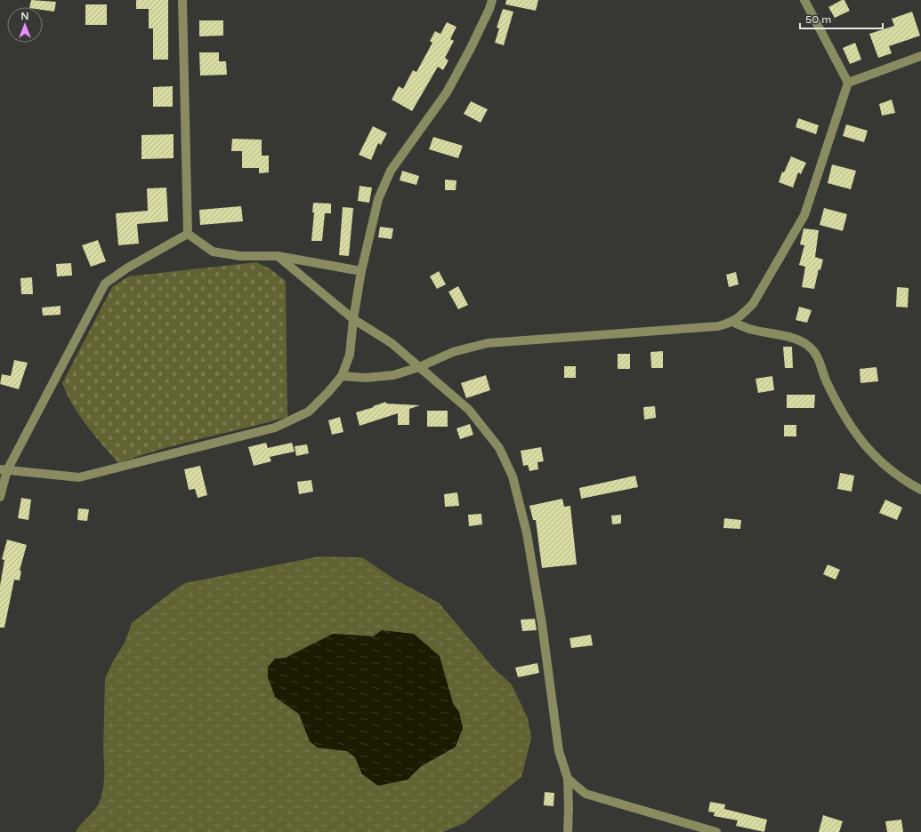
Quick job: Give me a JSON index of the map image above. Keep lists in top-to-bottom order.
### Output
{
  "scale_bar": "50 m",
  "north": "top"
}
